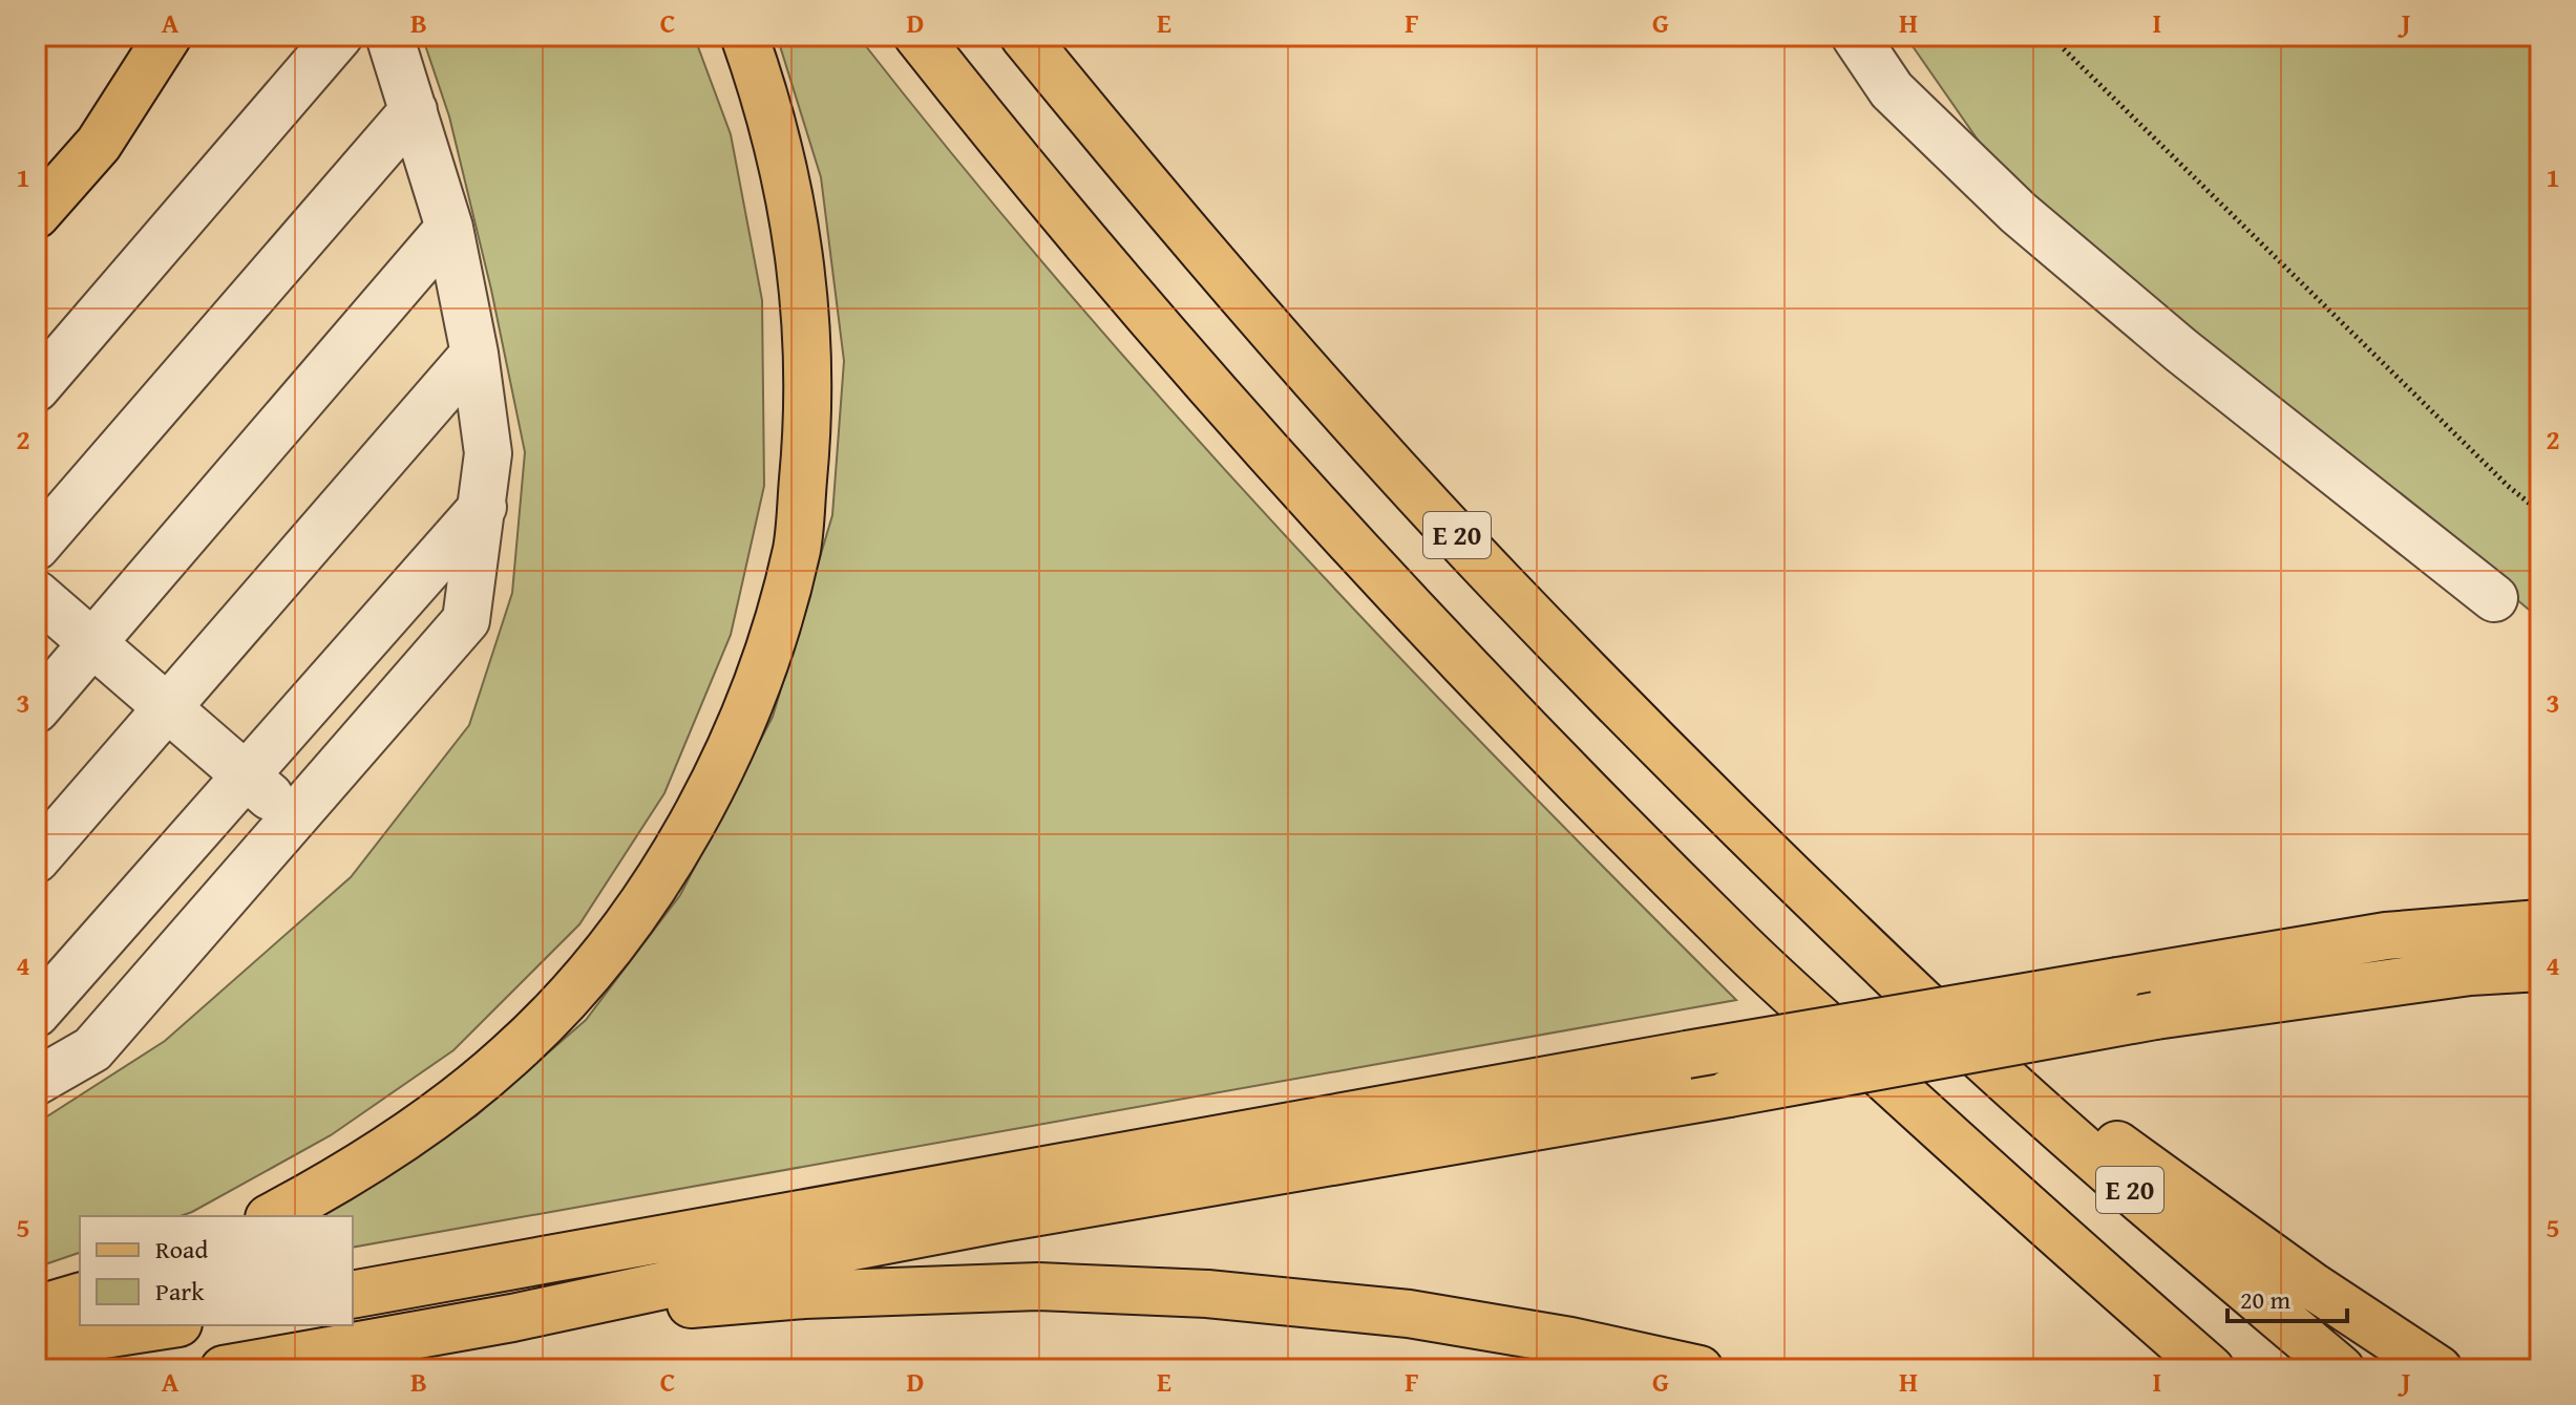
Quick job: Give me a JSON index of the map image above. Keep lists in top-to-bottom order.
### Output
{
  "streets": {
    "main road": ["E 20"]
  },
  "legend": ["Road", "Park"],
  "scale_bar": "20 m",
  "grid": {
    "columns": [
      "A",
      "B",
      "C",
      "D",
      "E",
      "F",
      "G",
      "H",
      "I",
      "J"
    ],
    "rows": [
      "1",
      "2",
      "3",
      "4",
      "5"
    ]
  }
}
